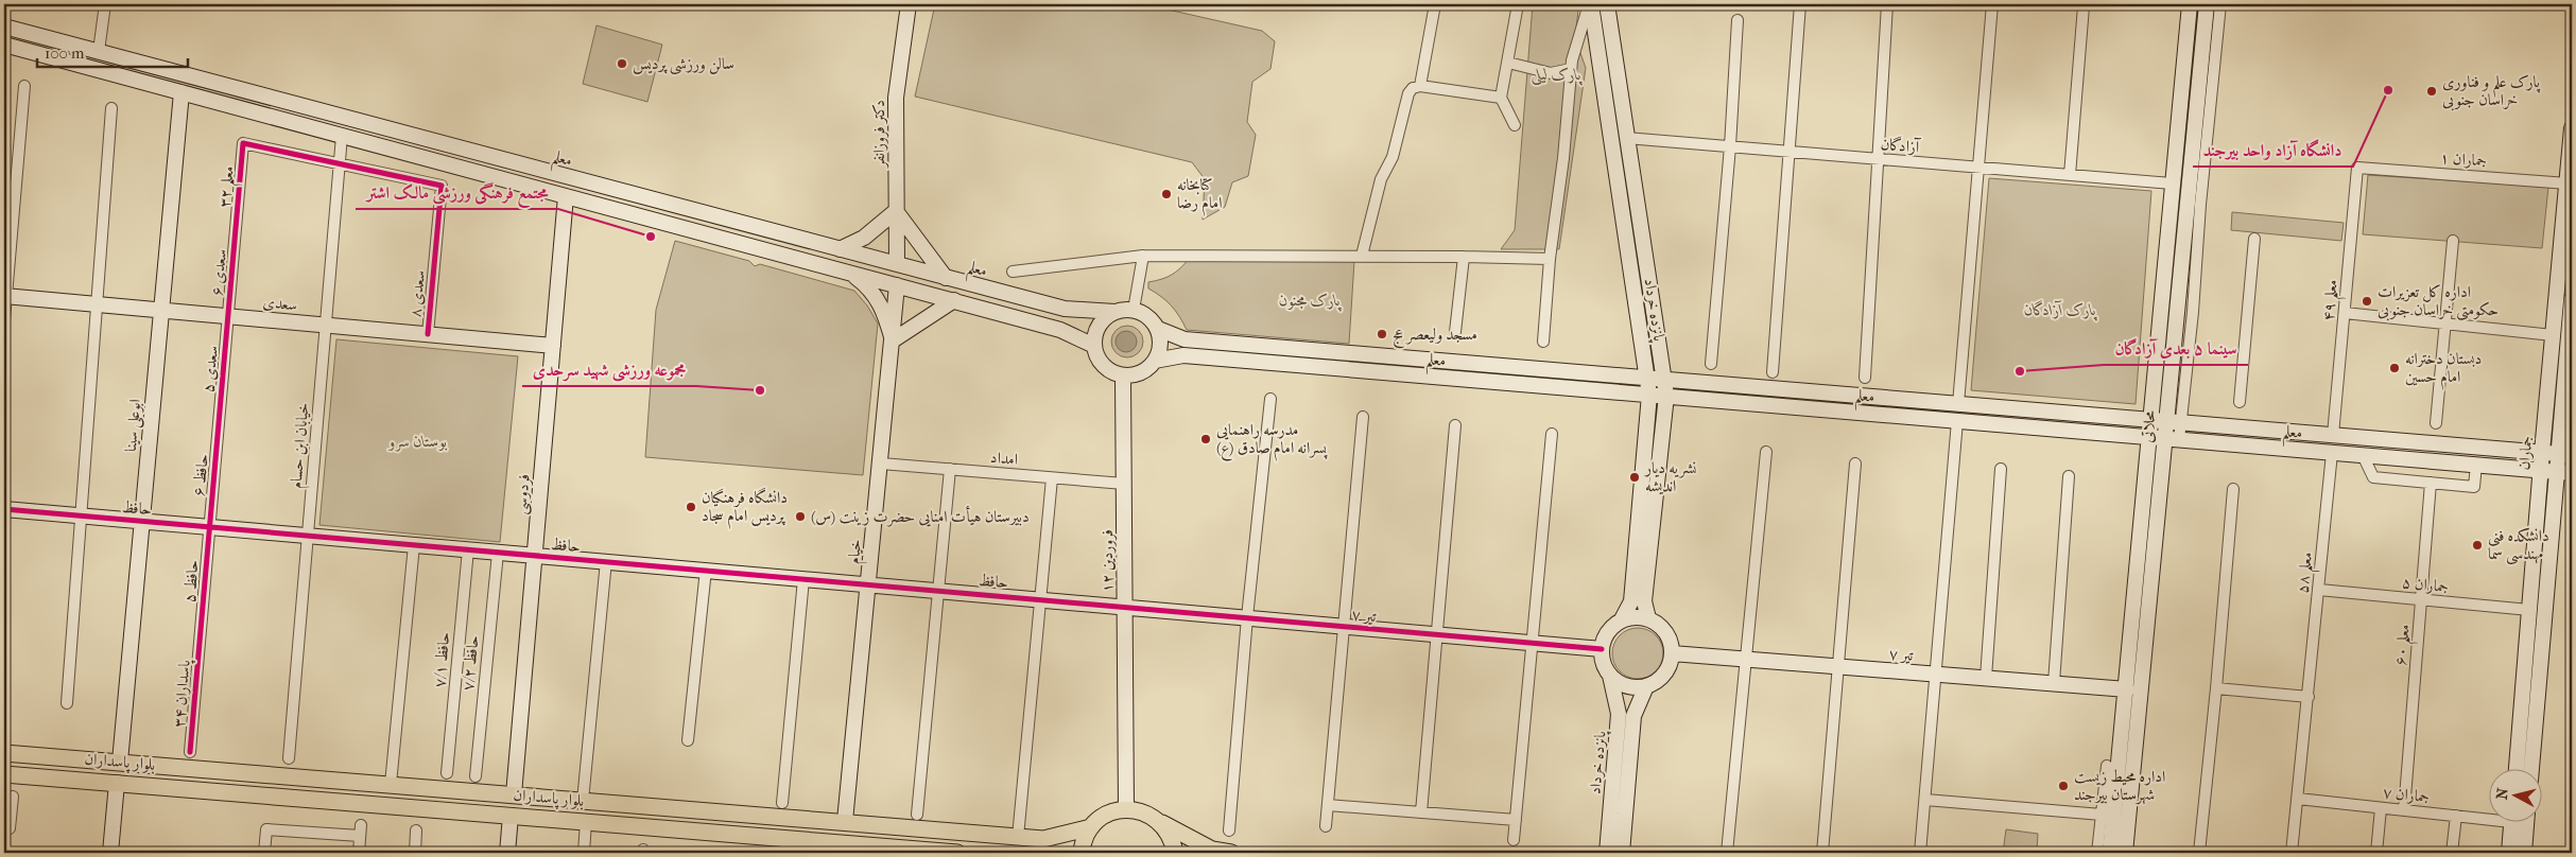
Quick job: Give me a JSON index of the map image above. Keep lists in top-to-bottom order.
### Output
{
  "streets": {
    "main road": [
      "دکتر فروزانفر",
      "معلم",
      "سعدی",
      "پانزده خرداد",
      "ابوعلی سینا",
      "محلاتی",
      "جماران",
      "فردوسی",
      "حافظ",
      "خیام",
      "۱۲ فروردین",
      "۷ تیر",
      "بلوار پاسداران"
    ],
    "street": [
      "آزادگان",
      "جماران ۱",
      "معلم ۳۲",
      "سعدی ۶",
      "سعدی ۸",
      "معلم ۴۹",
      "سعدی ۵",
      "خیابان ابن حسام",
      "امداد",
      "حافظ ۶",
      "معلم ۵۸",
      "حافظ ۵",
      "جماران ۵",
      "معلم ۶۰",
      "حافظ ۷/۱",
      "حافظ ۷/۲",
      "پاسداران ۳۴",
      "جماران ۷"
    ]
  },
  "crossings": [
    ["دکتر فروزانفر", "معلم"],
    ["آزادگان", "پانزده خرداد"],
    ["آزادگان", "محلاتی"],
    ["معلم", "معلم ۴۹"],
    ["معلم", "پانزده خرداد"],
    ["معلم", "محلاتی"],
    ["معلم", "جماران"],
    ["معلم", "۱۲ فروردین"],
    ["معلم", "معلم ۵۸"],
    ["جماران ۱", "معلم ۴۹"],
    ["جماران ۱", "جماران"],
    ["معلم ۳۲", "سعدی ۶"],
    ["معلم ۳۲", "سعدی ۸"],
    ["معلم ۳۲", "خیابان ابن حسام"],
    ["سعدی ۶", "سعدی"],
    ["سعدی ۶", "سعدی ۵"],
    ["سعدی ۸", "سعدی"],
    ["سعدی ۸", "خیابان ابن حسام"],
    ["سعدی", "سعدی ۵"],
    ["سعدی", "ابوعلی سینا"],
    ["سعدی", "خیابان ابن حسام"],
    ["سعدی", "فردوسی"],
    ["پانزده خرداد", "۷ تیر"],
    ["سعدی ۵", "حافظ ۶"],
    ["ابوعلی سینا", "حافظ"],
    ["ابوعلی سینا", "بلوار پاسداران"],
    ["محلاتی", "۷ تیر"],
    ["خیابان ابن حسام", "حافظ"],
    ["جماران", "جماران ۵"],
    ["امداد", "خیام"],
    ["امداد", "۱۲ فروردین"],
    ["حافظ ۶", "حافظ"],
    ["حافظ ۶", "حافظ ۵"],
    ["فردوسی", "حافظ"],
    ["فردوسی", "بلوار پاسداران"],
    ["حافظ", "خیام"],
    ["حافظ", "۱۲ فروردین"],
    ["حافظ", "حافظ ۵"],
    ["حافظ", "۷ تیر"],
    ["حافظ", "حافظ ۷/۱"],
    ["حافظ", "حافظ ۷/۲"],
    ["خیام", "بلوار پاسداران"],
    ["۱۲ فروردین", "۷ تیر"],
    ["۱۲ فروردین", "بلوار پاسداران"],
    ["معلم ۵۸", "جماران ۵"],
    ["معلم ۵۸", "جماران ۷"],
    ["حافظ ۵", "پاسداران ۳۴"],
    ["جماران ۵", "معلم ۶۰"],
    ["معلم ۶۰", "جماران ۷"]
  ],
  "parks": [
    "پارک لیلی",
    "پارک مجنون",
    "پارک آزادگان",
    "بوستان سرو"
  ],
  "places": [
    "سالن ورزشی پردیس",
    "دانشگاه آزاد واحد بیرجند",
    "پارک علم و فناوری خراسان جنوبی",
    "کتابخانه امام رضا",
    "مجتمع فرهنگی ورزشی مالک اشتر",
    "اداره کل تعزیرات حکومتی خراسان جنوبی",
    "مسجد ولیعصر عج",
    "دبستان دخترانه امام حسین",
    "سینما ۵ بعدی آزادگان",
    "مجموعه ورزشی شهید سرحدی",
    "مدرسه راهنمایی پسرانه امام صادق (ع)",
    "نشریه دیار اندیشه",
    "دانشگاه فرهنگیان پردیس امام سجاد",
    "دبیرستان هیأت امنایی حضرت زینت (س)",
    "دانشکده فنی مهندسی سما",
    "اداره محیط زیست شهرستان بیرجند"
  ],
  "scale_bar": "100 m",
  "north": "left"
}
